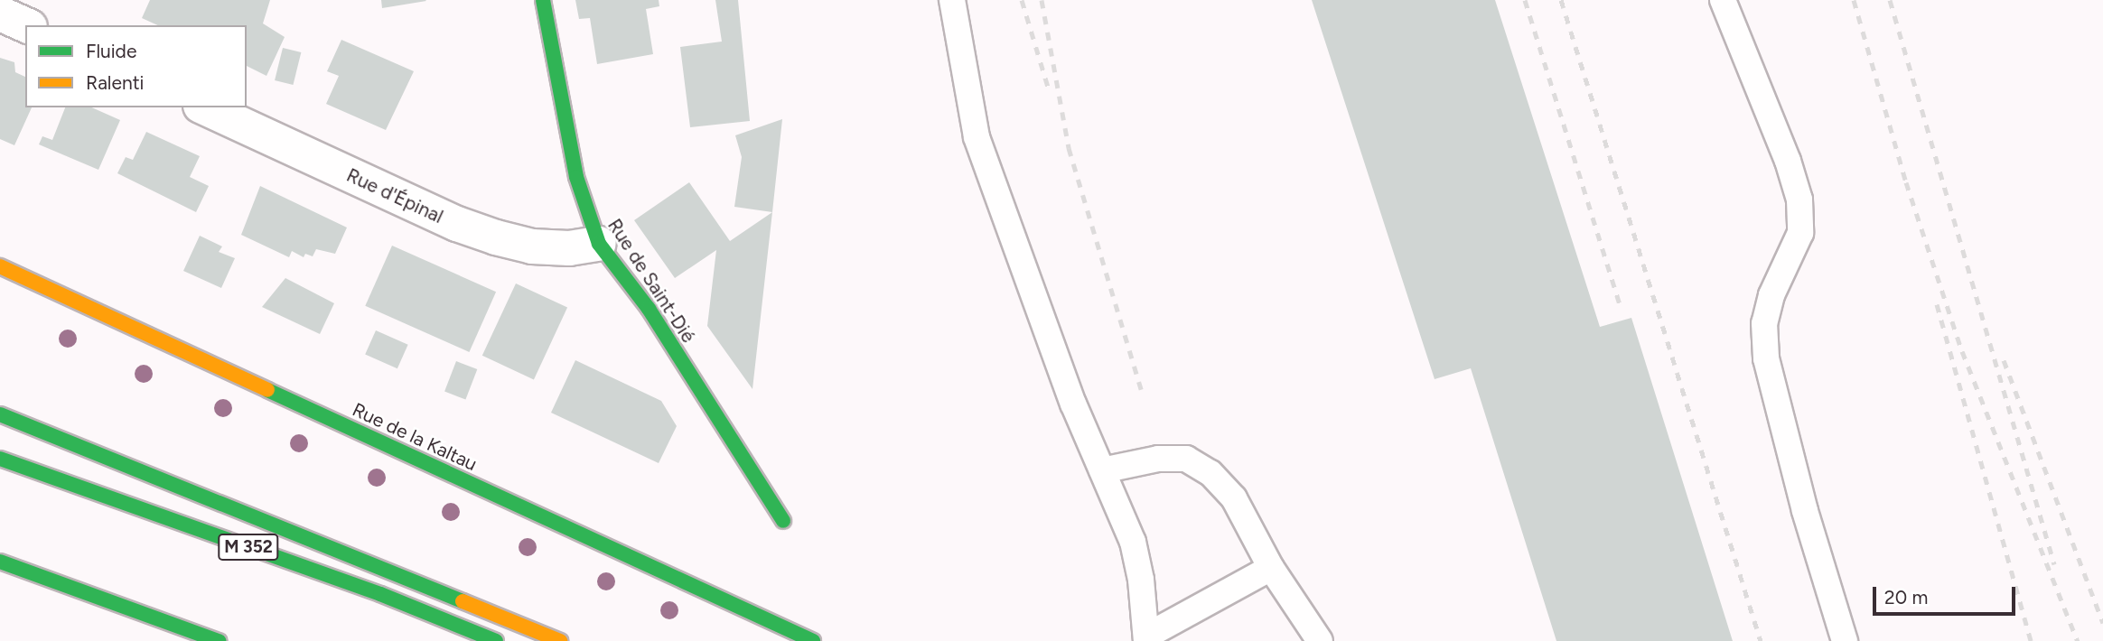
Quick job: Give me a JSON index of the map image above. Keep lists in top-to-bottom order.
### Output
{
  "streets": {
    "main road": ["Rue de Saint-Dié", "Rue de la Kaltau", "M 352"],
    "street": ["Rue d'Épinal"]
  },
  "crossings": [
    ["Rue d'Épinal", "Rue de Saint-Dié"]
  ],
  "legend": ["Fluide", "Ralenti"],
  "scale_bar": "20 m"
}
